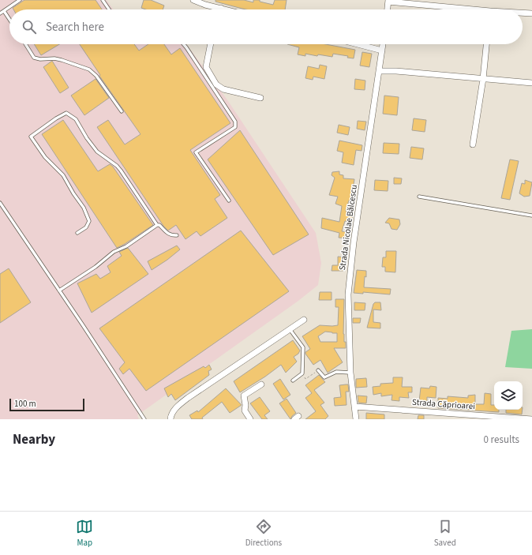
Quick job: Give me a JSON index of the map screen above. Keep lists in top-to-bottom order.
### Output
{
  "streets": {
    "street": ["Strada Nicolae Bălcescu", "Strada Căprioarei"]
  },
  "crossings": [
    ["Strada Nicolae Bălcescu", "Strada Căprioarei"]
  ],
  "scale_bar": "100 m",
  "page": {
    "search": "Search here",
    "scale": "100 m",
    "heading": ["Nearby", "0 results"],
    "nav": ["Map", "Directions", "Saved"]
  }
}
